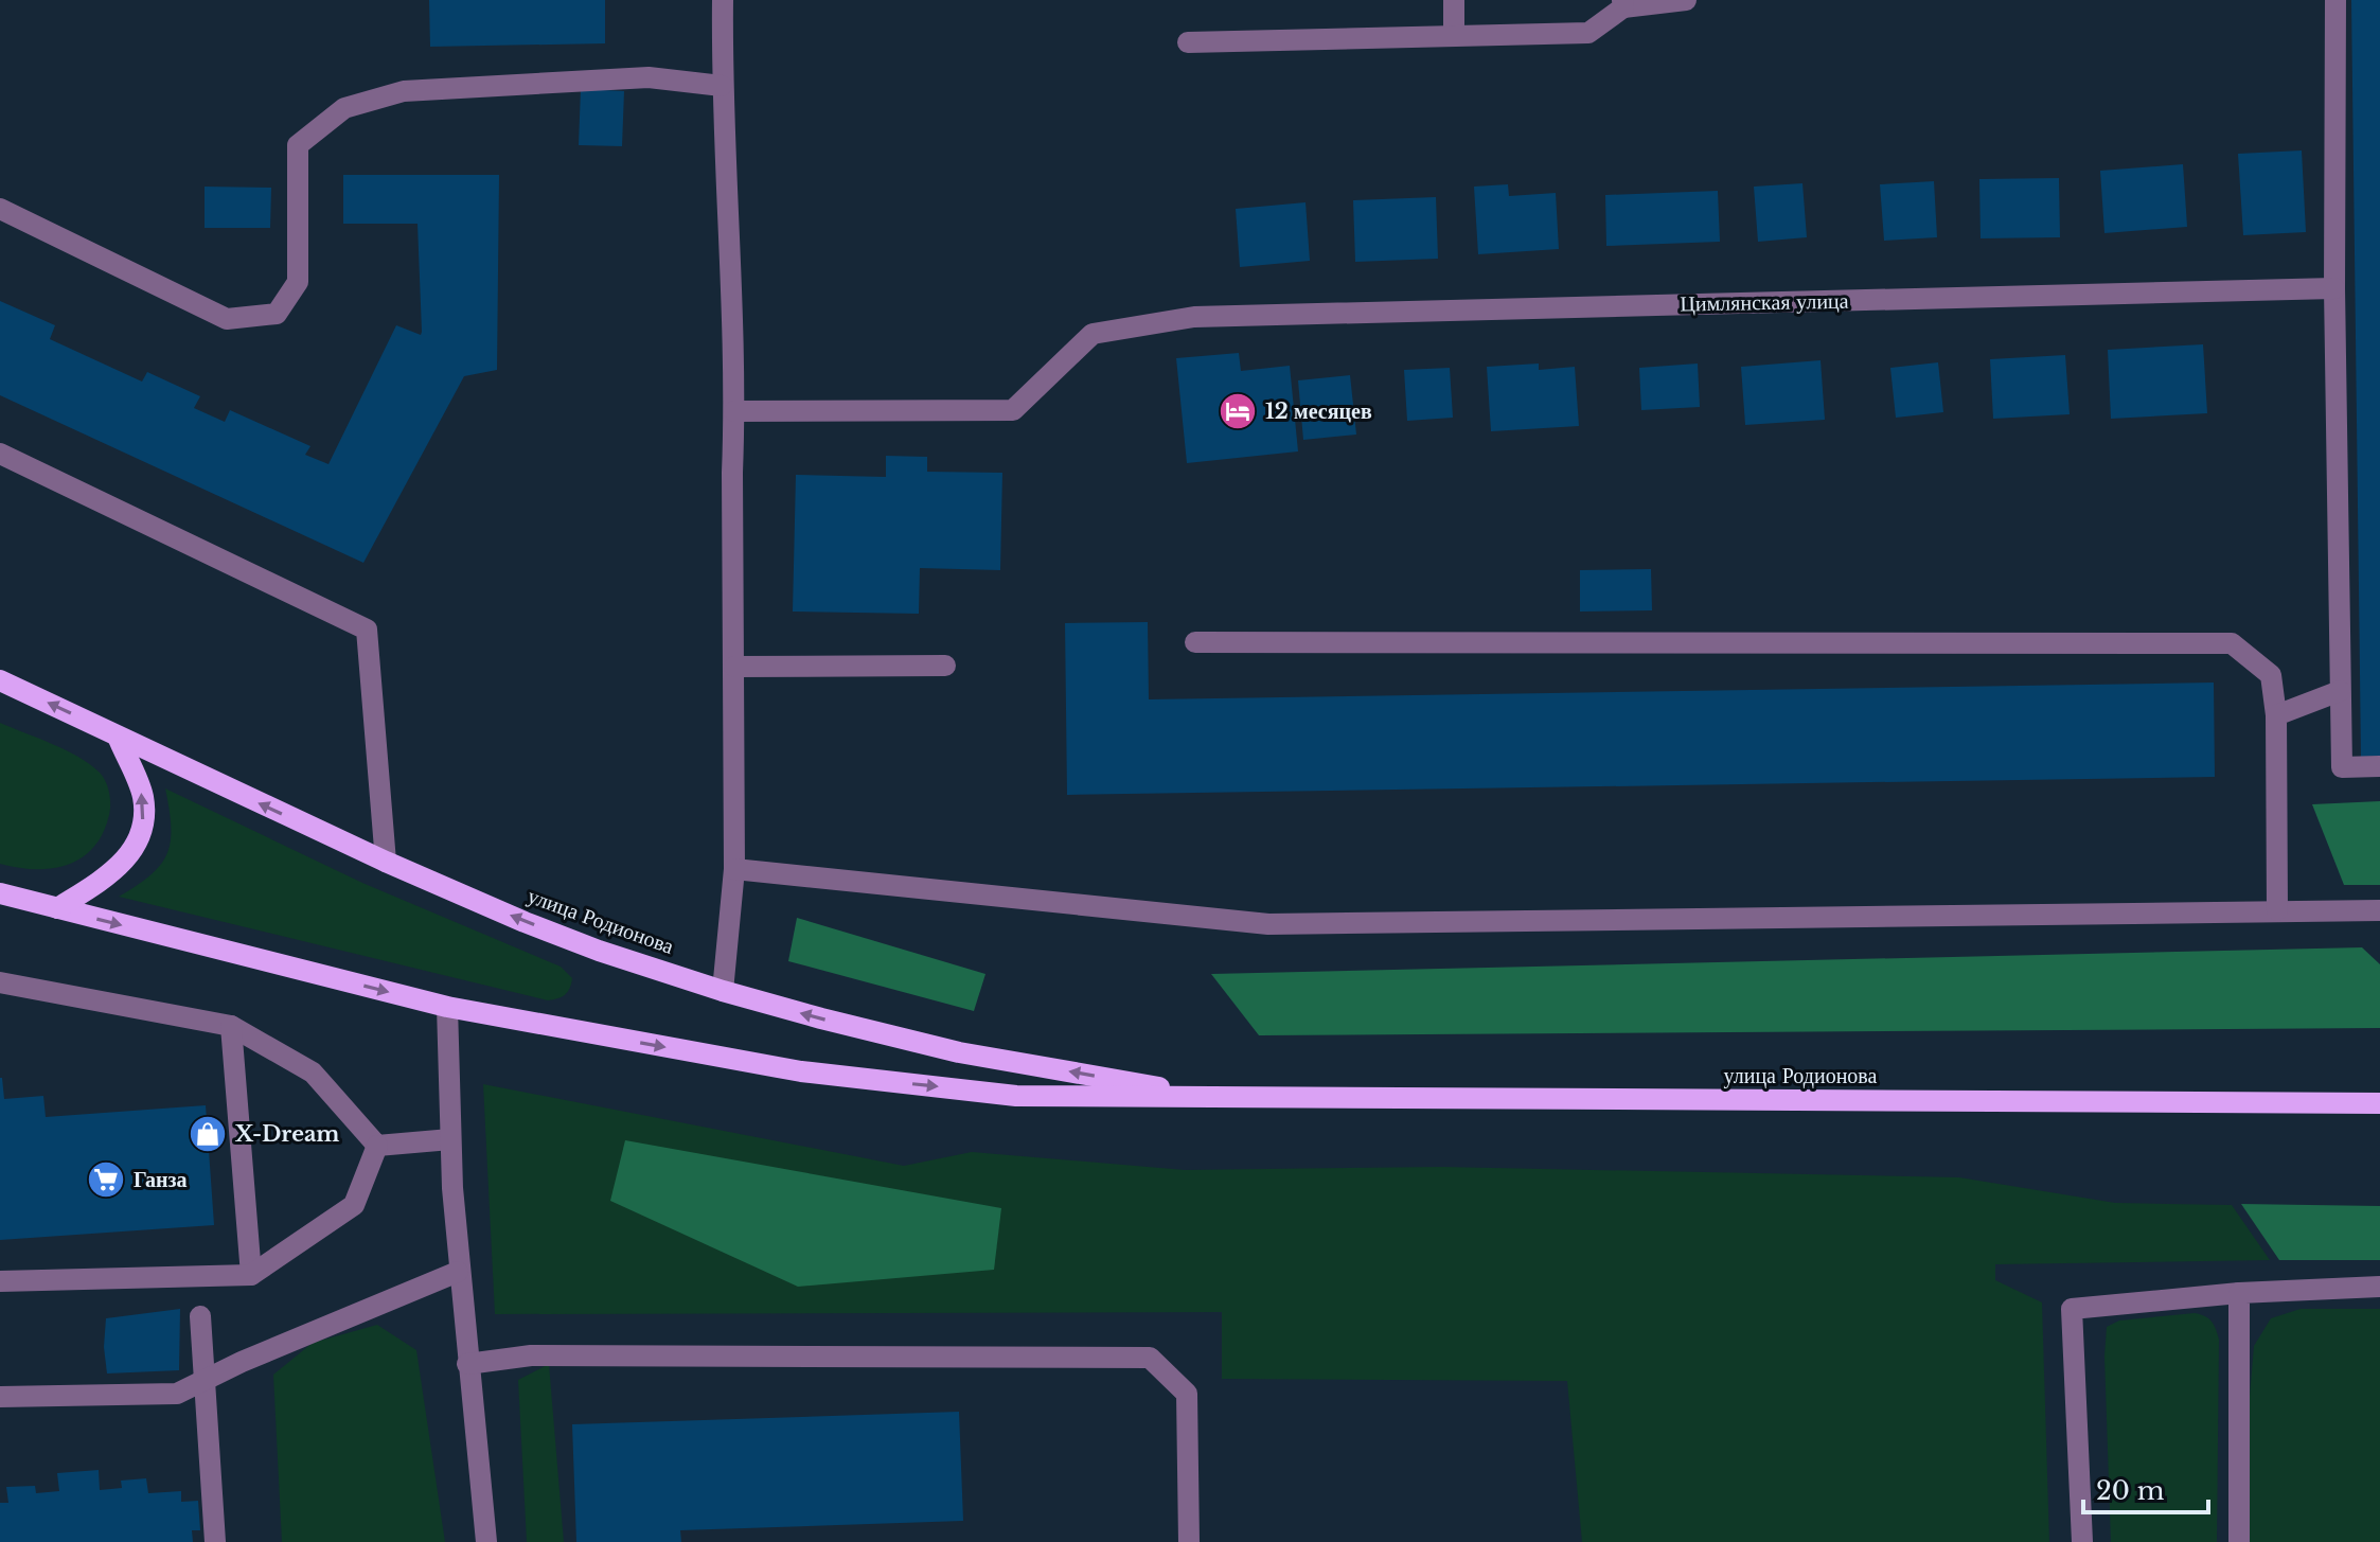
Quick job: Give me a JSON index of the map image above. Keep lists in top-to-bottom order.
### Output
{
  "streets": {
    "main road": ["улица Родионова"],
    "street": ["Цимлянская улица"]
  },
  "places": {
    "hotel": ["12 месяцев"],
    "shop": ["X-Dream"],
    "supermarket": ["Ганза"]
  },
  "scale_bar": "20 m"
}
